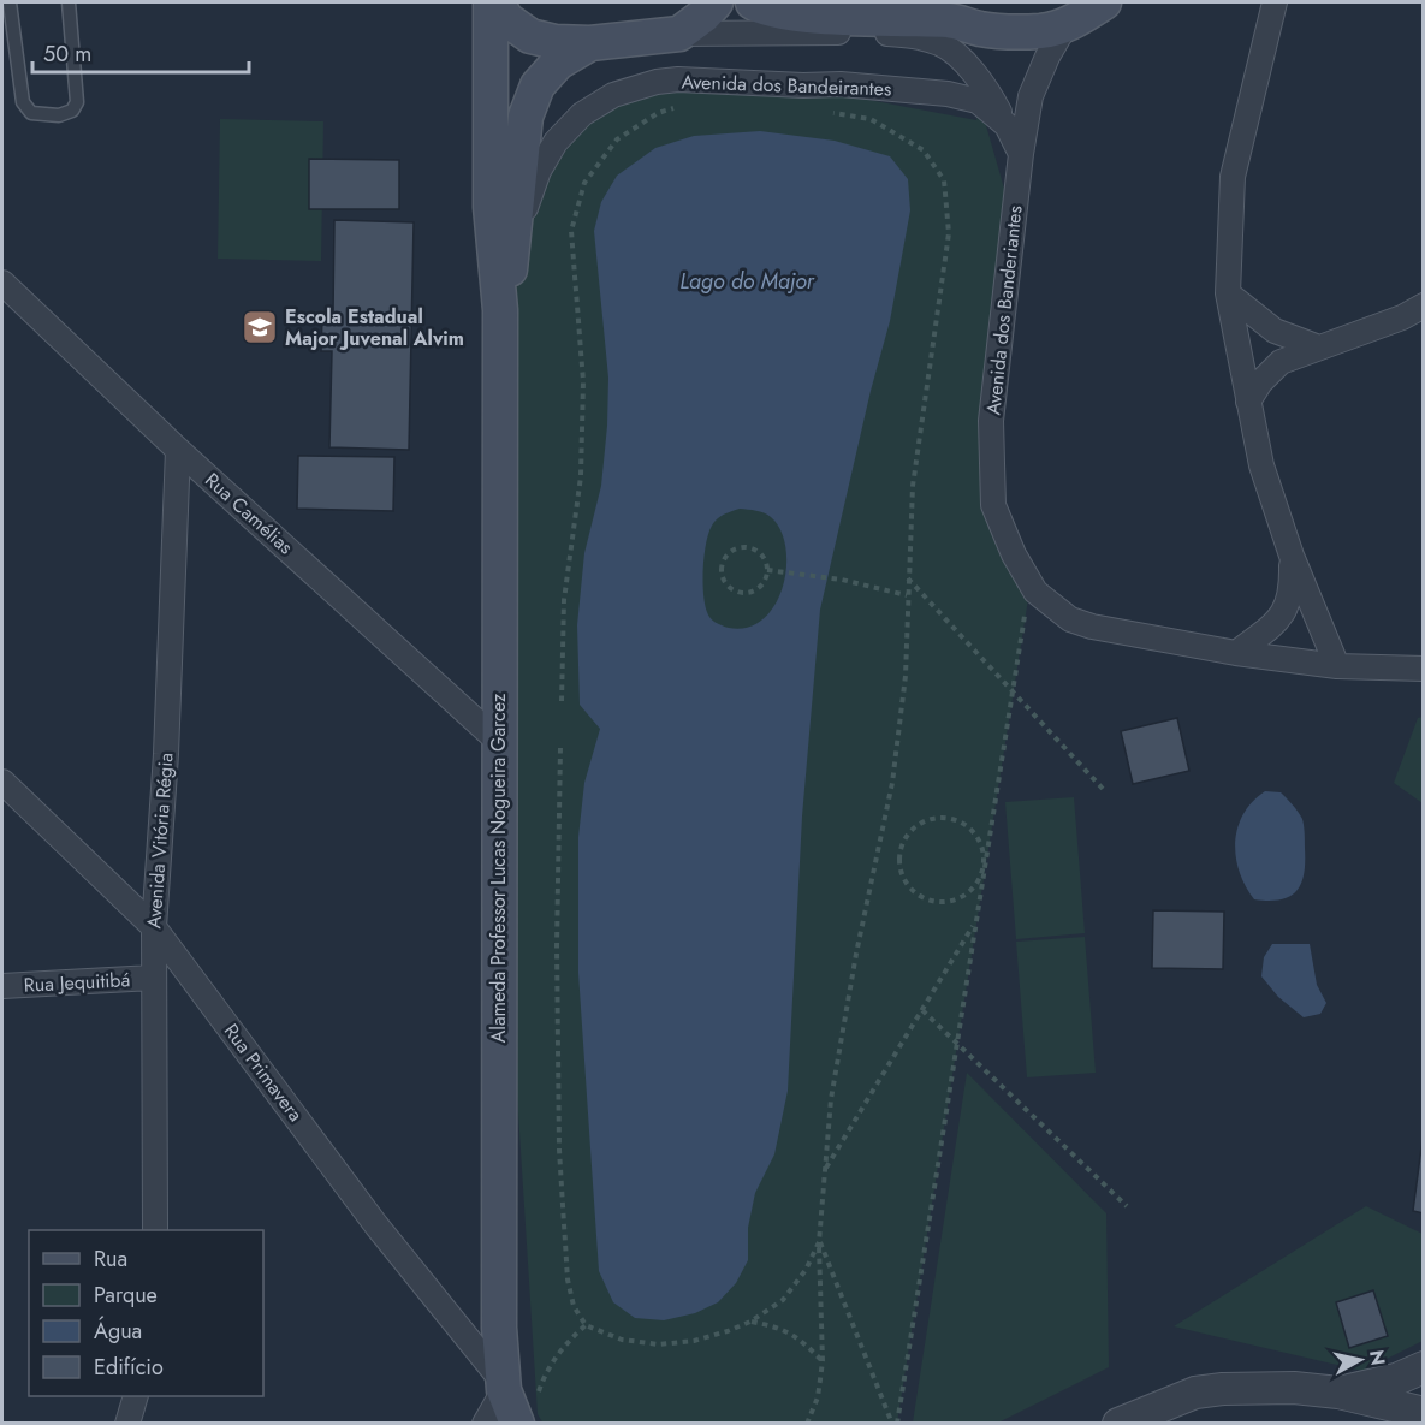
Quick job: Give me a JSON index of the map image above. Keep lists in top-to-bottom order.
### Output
{
  "streets": {
    "main road": ["Alameda Professor Lucas Nogueira Garcez"],
    "street": [
      "Avenida dos Bandeirantes",
      "Avenida dos Banderiantes",
      "Rua Camélias",
      "Avenida Vitória Régia",
      "Rua Jequitibá",
      "Rua Primavera"
    ]
  },
  "crossings": [
    ["Avenida dos Bandeirantes", "Avenida dos Banderiantes"],
    ["Avenida dos Bandeirantes", "Alameda Professor Lucas Nogueira Garcez"],
    ["Rua Camélias", "Avenida Vitória Régia"],
    ["Rua Camélias", "Alameda Professor Lucas Nogueira Garcez"],
    ["Avenida Vitória Régia", "Rua Jequitibá"],
    ["Avenida Vitória Régia", "Rua Primavera"],
    ["Alameda Professor Lucas Nogueira Garcez", "Rua Primavera"]
  ],
  "water": ["Lago do Major"],
  "places": {
    "school or university": ["Escola Estadual Major Juvenal Alvim"]
  },
  "legend": [
    "Rua",
    "Parque",
    "Água",
    "Edifício"
  ],
  "scale_bar": "50 m",
  "north": "right"
}
